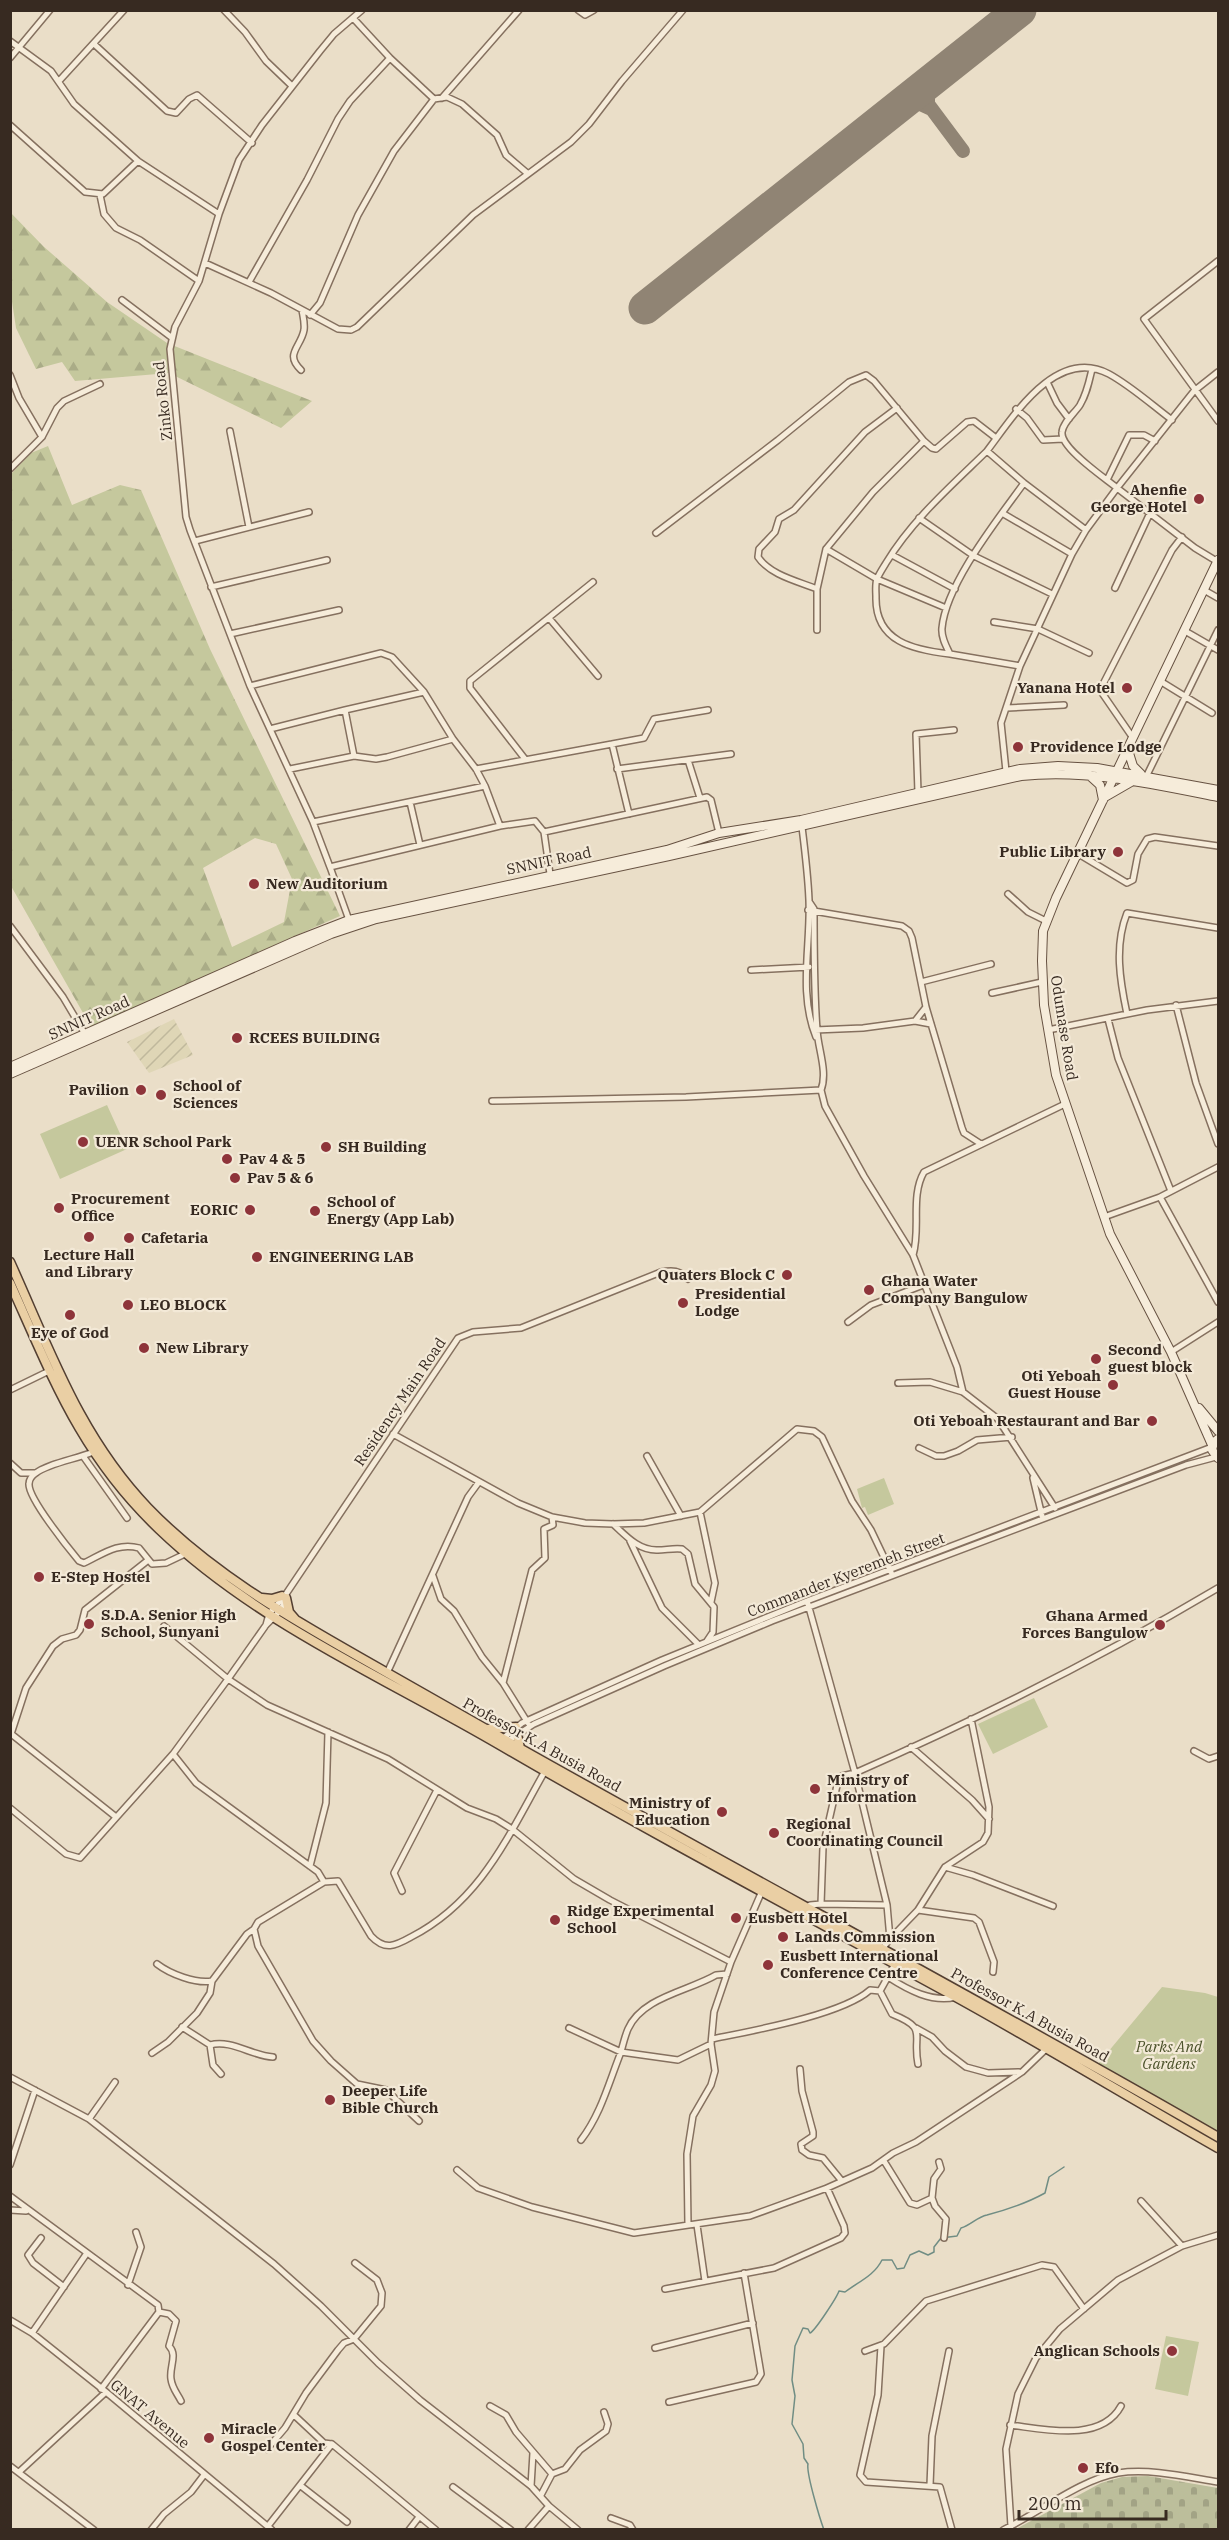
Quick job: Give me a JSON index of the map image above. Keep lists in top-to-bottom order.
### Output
{
  "streets": {
    "main road": ["Professor K.A Busia Road"],
    "street": [
      "Zinko Road",
      "SNNIT Road",
      "Odumase Road",
      "Residency Main Road",
      "Commander Kyeremeh Street",
      "GNAT Avenue"
    ]
  },
  "crossings": [
    ["Zinko Road", "SNNIT Road"],
    ["SNNIT Road", "Odumase Road"],
    ["Odumase Road", "Commander Kyeremeh Street"],
    ["Residency Main Road", "Professor K.A Busia Road"],
    ["Commander Kyeremeh Street", "Professor K.A Busia Road"]
  ],
  "parks": ["Parks And Gardens"],
  "places": [
    "Ahenfie George Hotel",
    "Yanana Hotel",
    "Providence Lodge",
    "Public Library",
    "New Auditorium",
    "RCEES BUILDING",
    "Pavilion",
    "School of Sciences",
    "UENR School Park",
    "SH Building",
    "Pav 4 & 5",
    "Pav 5 & 6",
    "Procurement Office",
    "EORIC",
    "School of Energy (App Lab)",
    "Lecture Hall and Library",
    "Cafetaria",
    "ENGINEERING LAB",
    "Quaters Block C",
    "Ghana Water Company Bangulow",
    "Presidential Lodge",
    "LEO BLOCK",
    "Eye of God",
    "New Library",
    "Second guest block",
    "Oti Yeboah Guest House",
    "Oti Yeboah Restaurant and Bar",
    "E-Step Hostel",
    "S.D.A. Senior High School, Sunyani",
    "Ghana Armed Forces Bangulow",
    "Ministry of Information",
    "Ministry of Education",
    "Regional Coordinating Council",
    "Eusbett Hotel",
    "Ridge Experimental School",
    "Lands Commission",
    "Eusbett International Conference Centre",
    "Deeper Life Bible Church",
    "Anglican Schools",
    "Miracle Gospel Center",
    "Efo"
  ],
  "scale_bar": "200 m"
}
